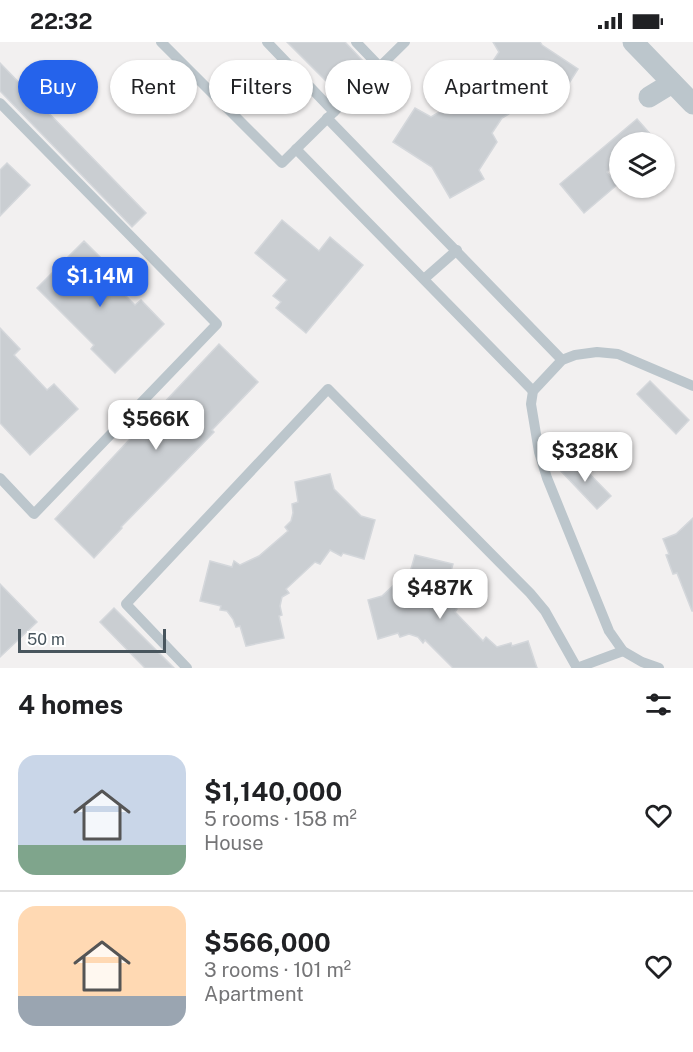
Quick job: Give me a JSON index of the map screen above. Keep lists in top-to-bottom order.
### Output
{
  "scale_bar": "50 m",
  "page": {
    "status": "22:32",
    "chip": [
      "Buy",
      "Rent",
      "Filters",
      "New",
      "Apartment"
    ],
    "price": [
      "$1.14M",
      "$566K",
      "$328K",
      "$487K"
    ],
    "scale": "50 m",
    "heading": "4 homes",
    "list": [
      {
        "name": "$1,140,000",
        "note": "5 rooms · 158 m² · House"
      },
      {
        "name": "$566,000",
        "note": "3 rooms · 101 m² · Apartment"
      }
    ]
  }
}
